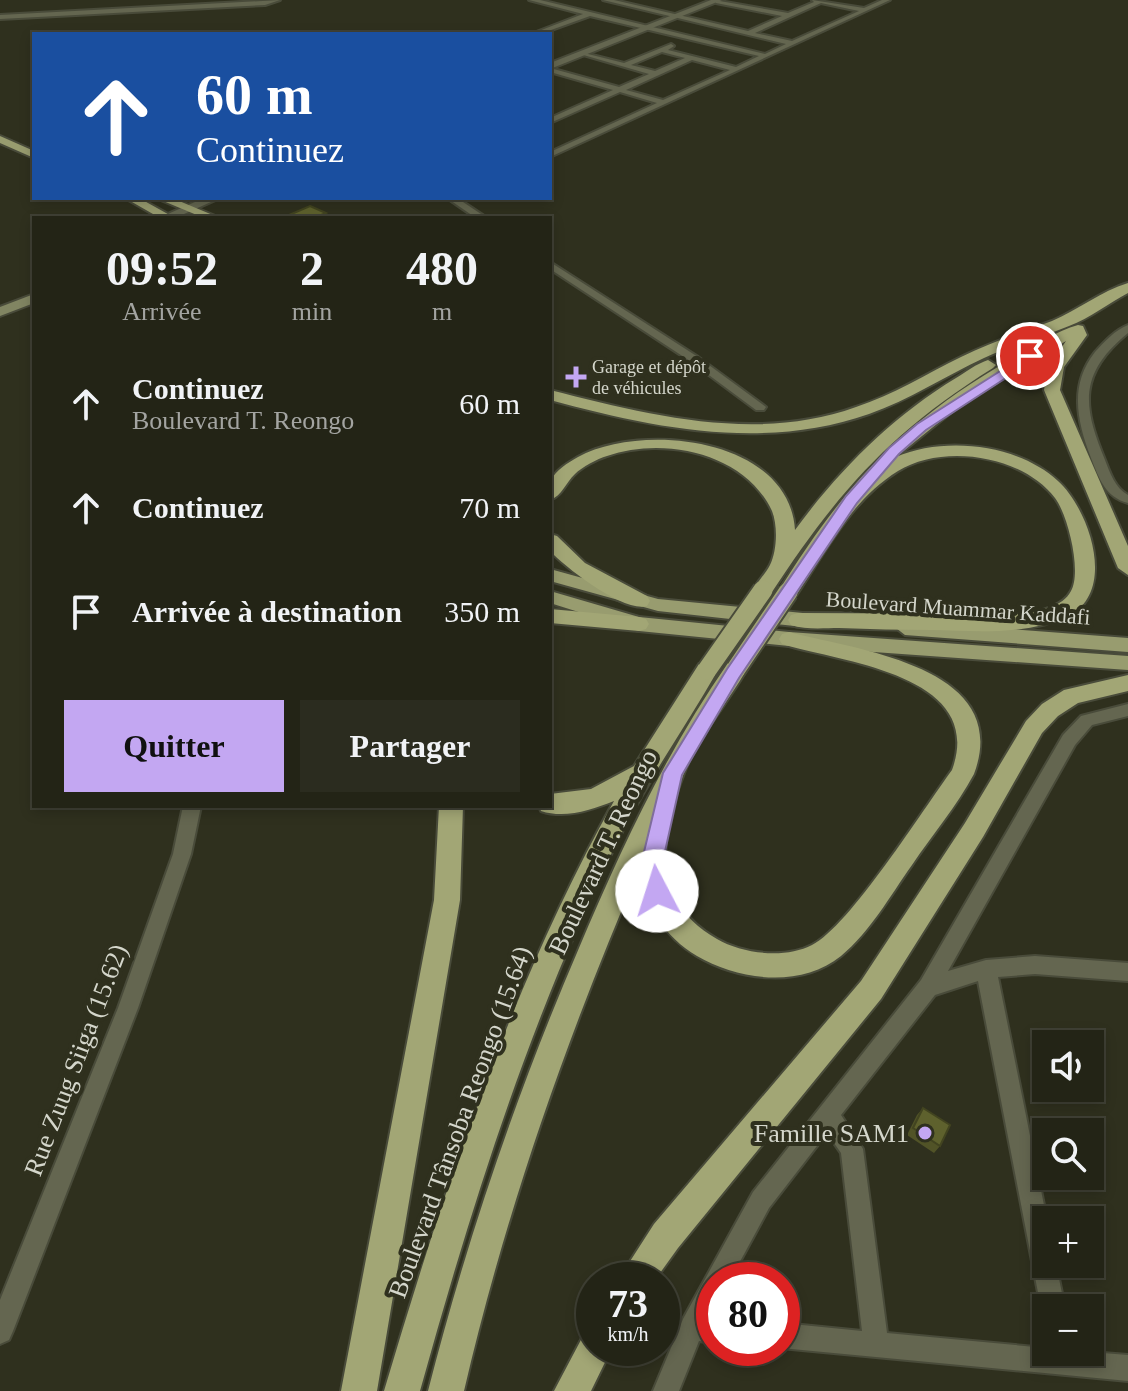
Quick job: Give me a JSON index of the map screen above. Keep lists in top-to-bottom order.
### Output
{
  "streets": {
    "highway": ["Boulevard T. Reongo", "Boulevard Tânsoba Reongo (15.64)"],
    "main road": ["Boulevard Muammar Kaddafi"],
    "street": ["Rue Zuug Siiga (15.62)"]
  },
  "places": {
    "health": ["Garage et dépôt de véhicules"],
    "other": ["Famille SAM1"]
  },
  "page": {
    "turn": ["60 m", "Continuez"],
    "eta": [
      "09:52",
      "Arrivée",
      "2",
      "min",
      "480",
      "m"
    ],
    "list": [
      {
        "name": "Continuez",
        "note": "Boulevard T. Reongo",
        "value": "60 m"
      },
      {
        "name": "Continuez",
        "value": "70 m"
      },
      {
        "name": "Arrivée à destination",
        "value": "350 m"
      }
    ],
    "buttons": ["Quitter", "Partager"],
    "map_buttons": ["+", "−"],
    "speed": "73 km/h",
    "limit": "80"
  }
}
